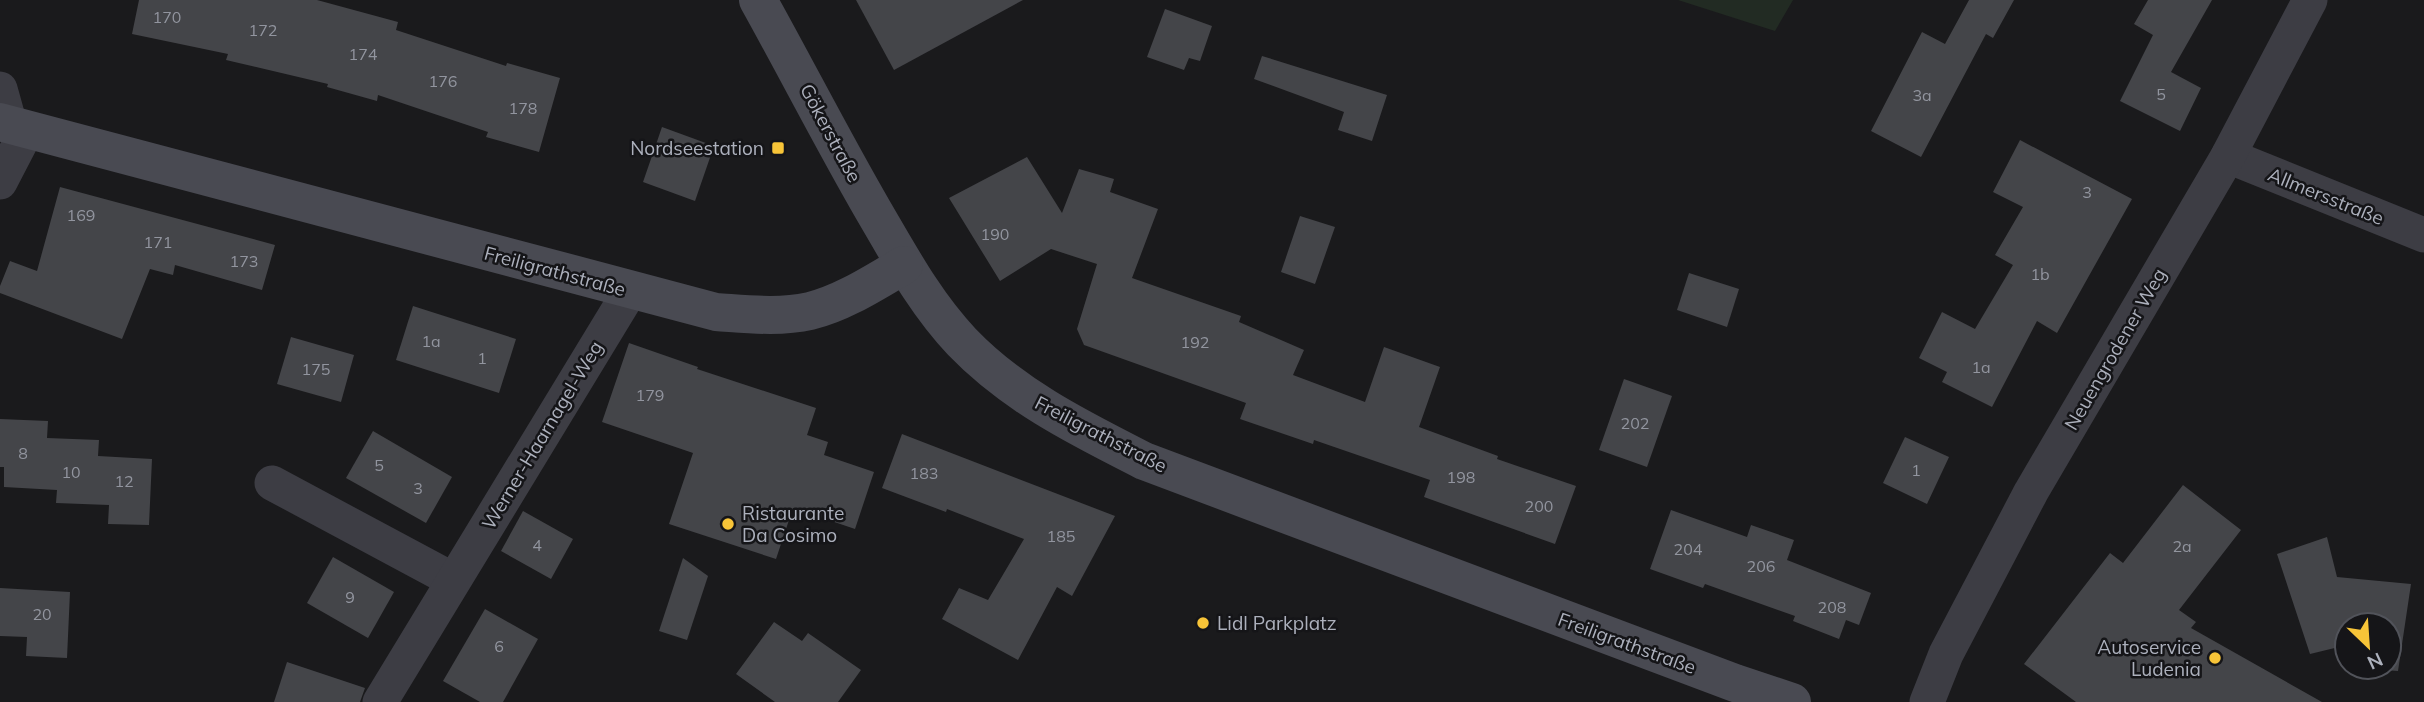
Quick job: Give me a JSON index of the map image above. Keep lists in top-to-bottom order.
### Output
{
  "streets": {
    "main road": ["Gökerstraße", "Freiligrathstraße"],
    "street": ["Allmersstraße", "Neuengrodener Weg", "Werner-Haarnagel-Weg"]
  },
  "crossings": [
    ["Gökerstraße", "Freiligrathstraße"],
    ["Allmersstraße", "Neuengrodener Weg"],
    ["Freiligrathstraße", "Werner-Haarnagel-Weg"]
  ],
  "places": {
    "transit": ["Nordseestation"],
    "other": ["Ristaurante Da Cosimo", "Lidl Parkplatz", "Autoservice Ludenia"]
  },
  "house_numbers": [
    "170",
    "172",
    "174",
    "176",
    "5",
    "3a",
    "178",
    "3",
    "169",
    "190",
    "171",
    "173",
    "1b",
    "1a",
    "192",
    "1",
    "1a",
    "175",
    "179",
    "202",
    "8",
    "5",
    "1",
    "10",
    "183",
    "198",
    "12",
    "3",
    "200",
    "185",
    "4",
    "2a",
    "204",
    "206",
    "9",
    "208",
    "20",
    "6"
  ],
  "north": "bottom right"
}
